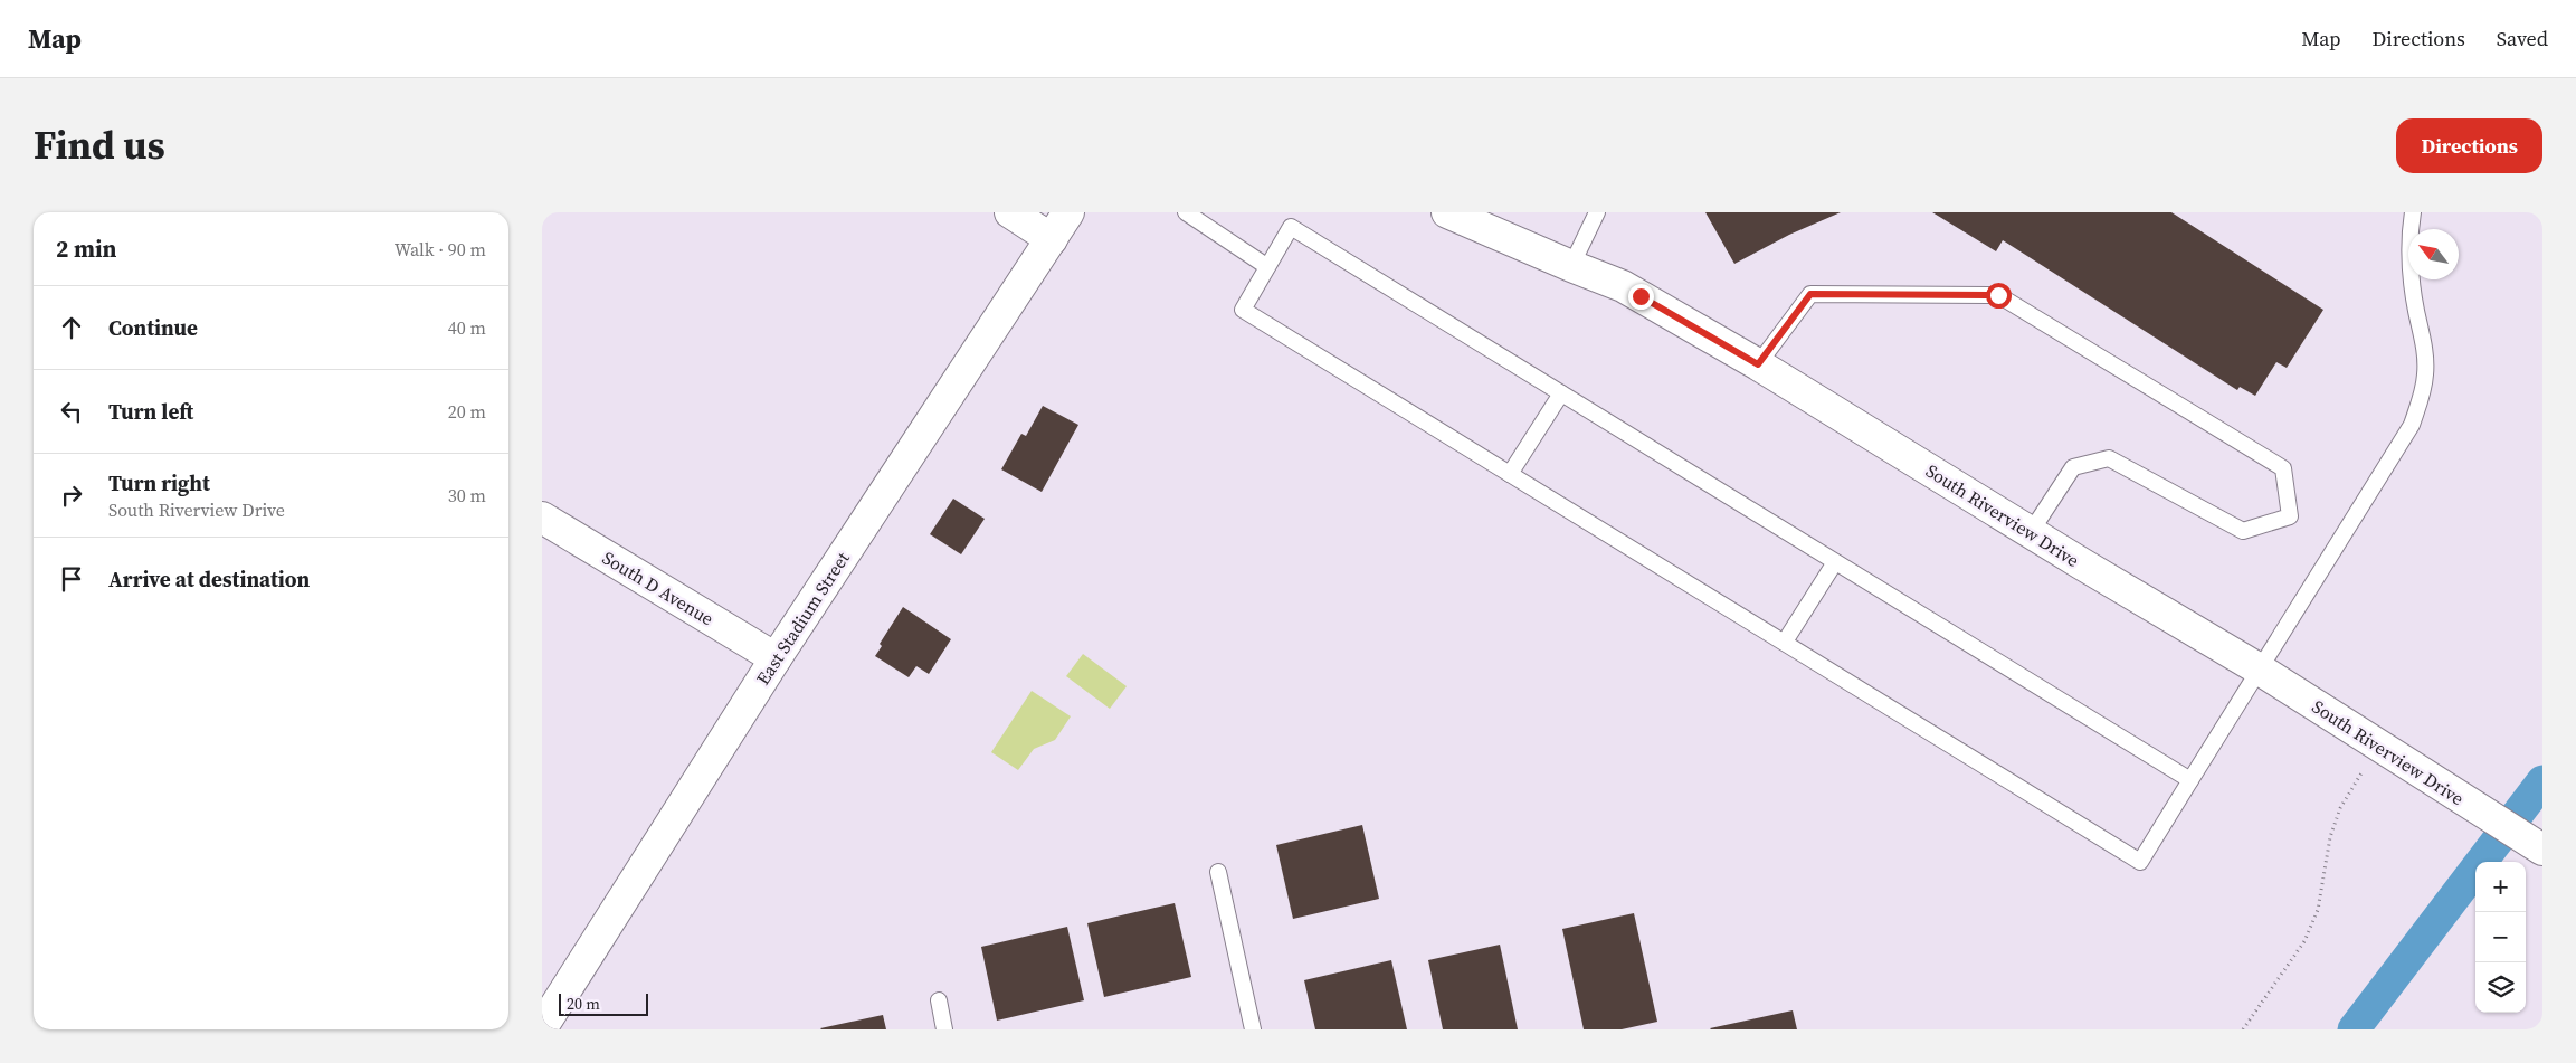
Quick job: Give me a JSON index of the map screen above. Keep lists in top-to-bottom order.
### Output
{
  "streets": {
    "street": ["South Riverview Drive", "South D Avenue", "East Stadium Street"]
  },
  "crossings": [
    ["South D Avenue", "East Stadium Street"]
  ],
  "scale_bar": "20 m",
  "north": "top left",
  "page": {
    "header": "Map",
    "nav": ["Map", "Directions", "Saved"],
    "title": "Find us",
    "buttons": "Directions",
    "heading": ["2 min", "Walk · 90 m"],
    "list": [
      ["Continue", "40 m"],
      ["Turn left", "20 m"],
      ["Turn right", "South Riverview Drive", "30 m"],
      "Arrive at destination"
    ],
    "map_buttons": ["+", "−"],
    "scale": "20 m"
  }
}
